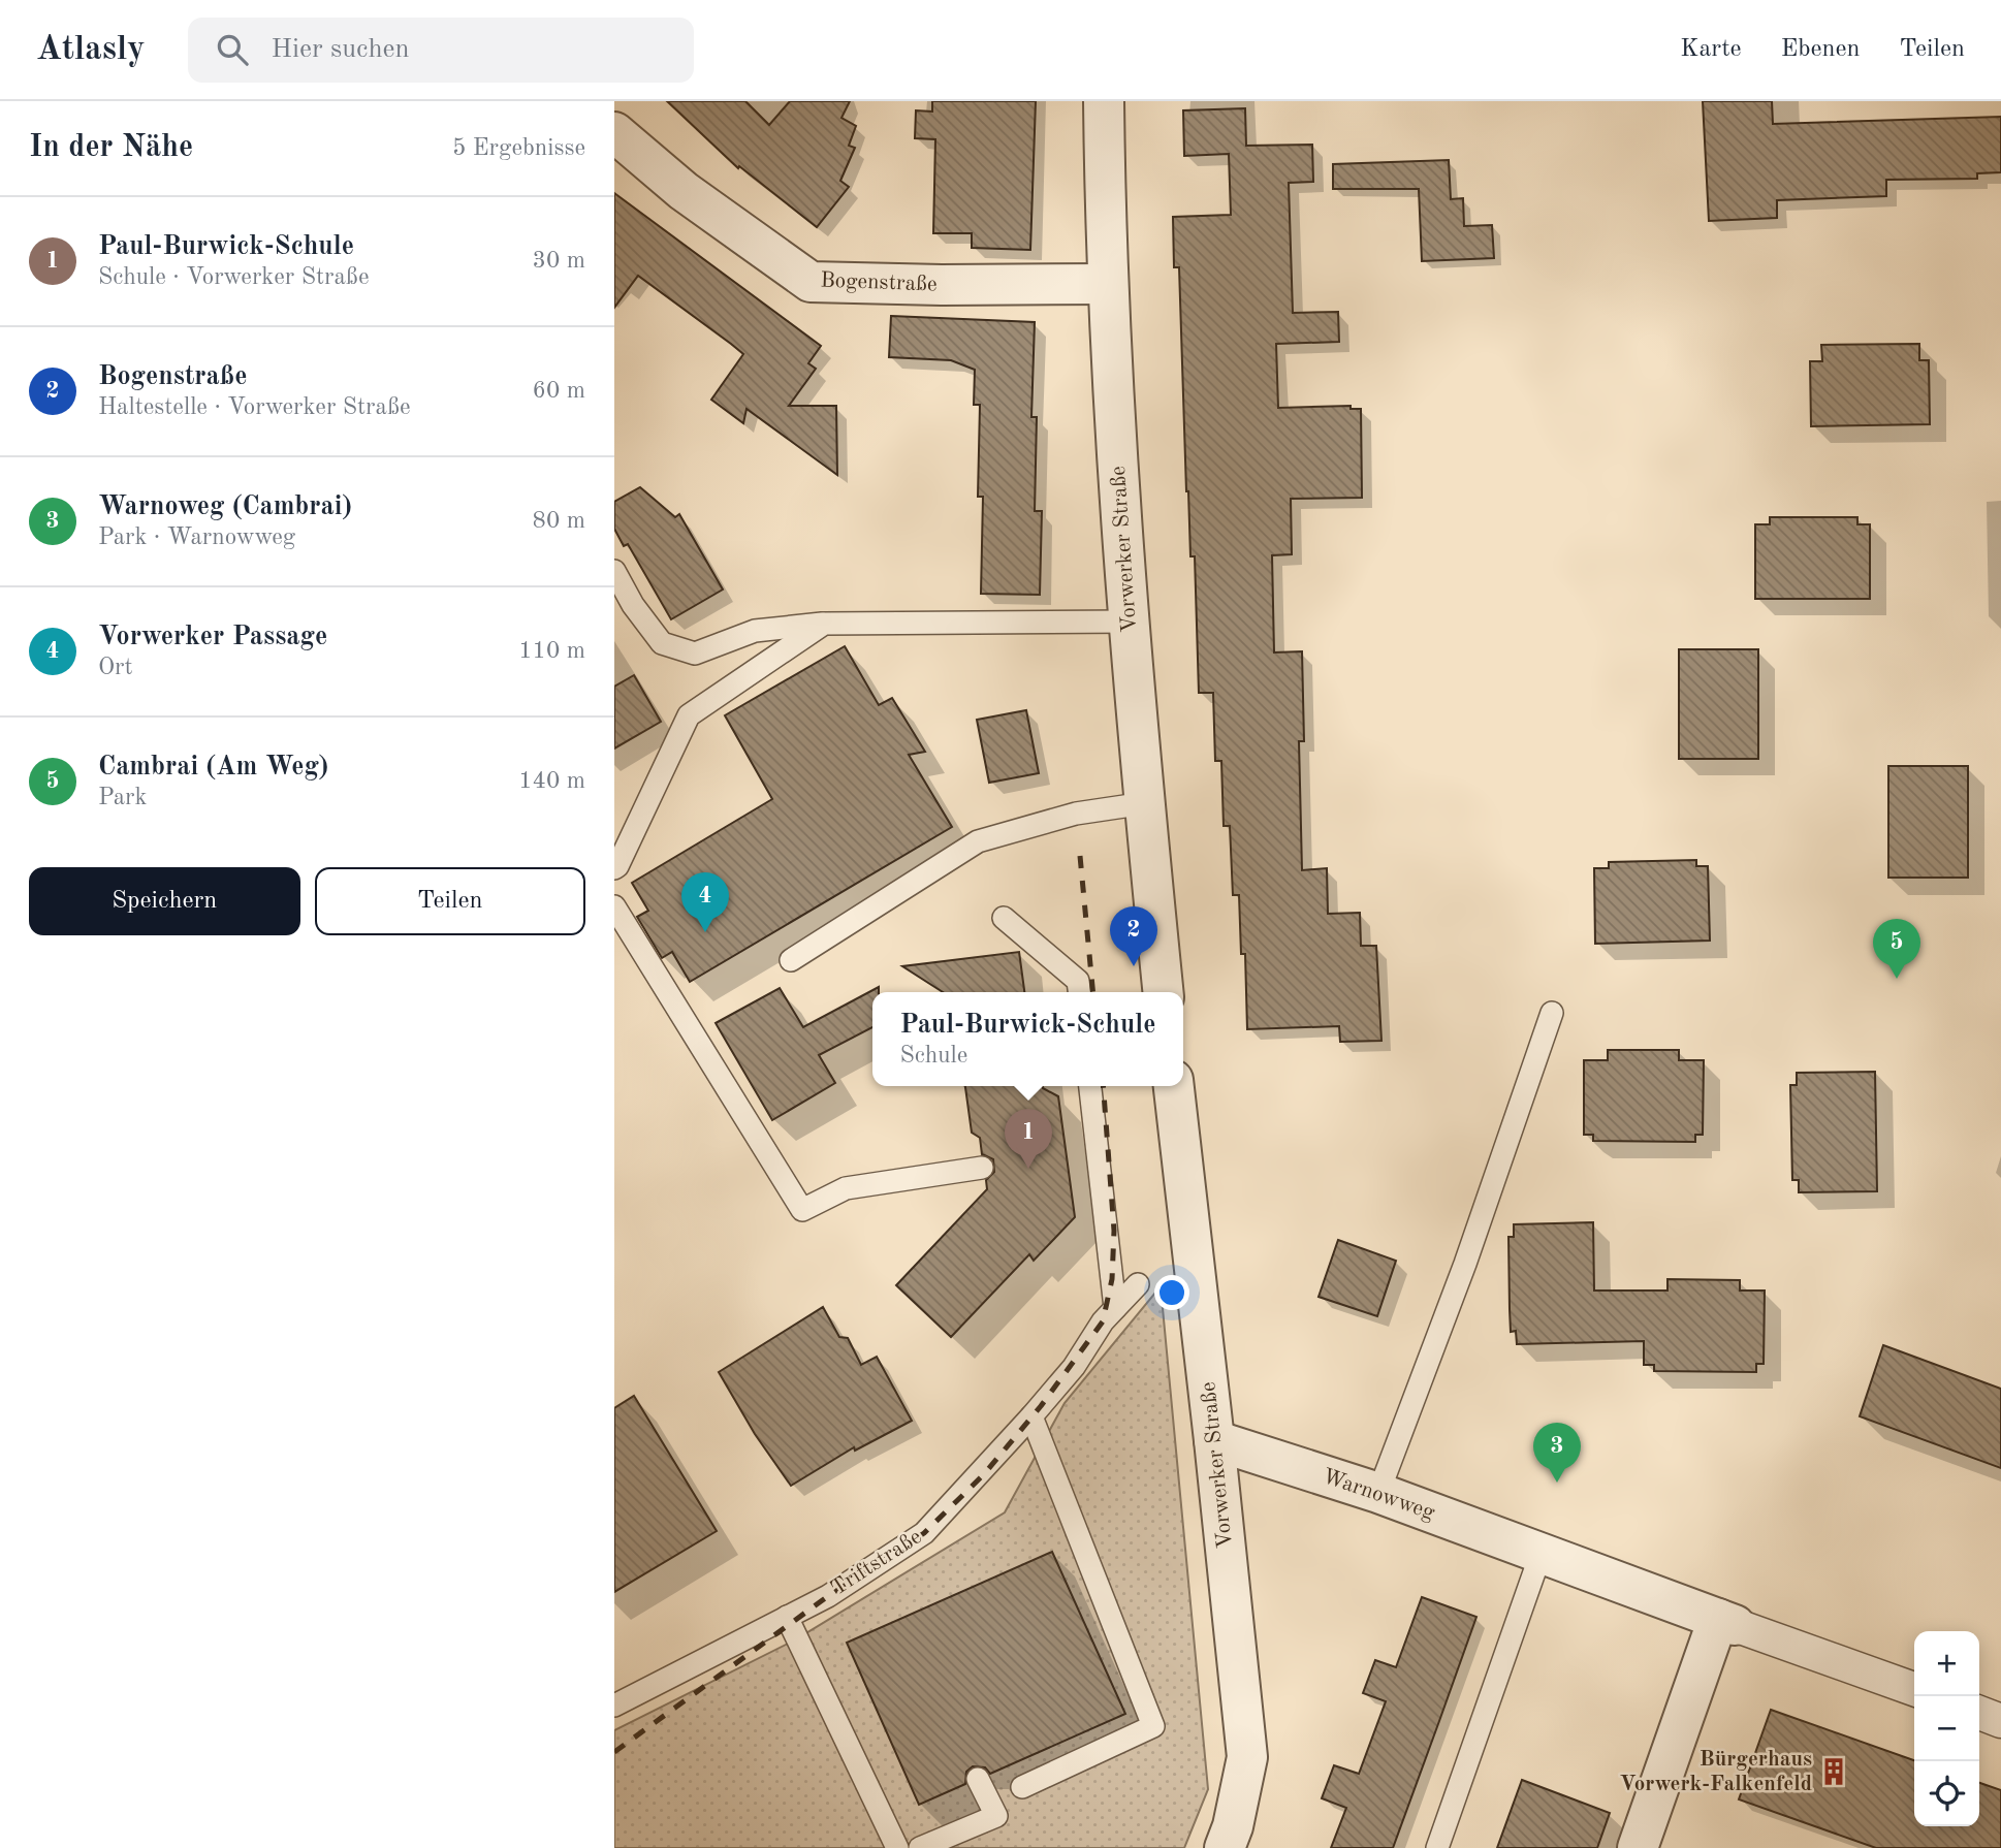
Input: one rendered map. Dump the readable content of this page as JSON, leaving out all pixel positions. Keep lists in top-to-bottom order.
{
  "streets": {
    "street": ["Bogenstraße", "Vorwerker Straße", "Warnowweg"],
    "lane": ["Triftstraße"]
  },
  "crossings": [
    ["Bogenstraße", "Vorwerker Straße"],
    ["Vorwerker Straße", "Warnowweg"]
  ],
  "places": {
    "building": ["Bürgerhaus Vorwerk-Falkenfeld"]
  },
  "page": {
    "header": "Atlasly",
    "search": "Hier suchen",
    "nav": ["Karte", "Ebenen", "Teilen"],
    "heading": ["In der Nähe", "5 Ergebnisse"],
    "list": [
      {
        "mark": "1",
        "name": "Paul-Burwick-Schule",
        "note": "Schule · Vorwerker Straße",
        "value": "30 m"
      },
      {
        "mark": "2",
        "name": "Bogenstraße",
        "note": "Haltestelle · Vorwerker Straße",
        "value": "60 m"
      },
      {
        "mark": "3",
        "name": "Warnoweg (Cambrai)",
        "note": "Park · Warnowweg",
        "value": "80 m"
      },
      {
        "mark": "4",
        "name": "Vorwerker Passage",
        "note": "Ort",
        "value": "110 m"
      },
      {
        "mark": "5",
        "name": "Cambrai (Am Weg)",
        "note": "Park",
        "value": "140 m"
      }
    ],
    "buttons": ["Speichern", "Teilen"],
    "pins": [
      "4",
      "2",
      "5",
      "1",
      "3"
    ],
    "popup": ["Paul-Burwick-Schule", "Schule"],
    "map_buttons": ["+", "−"]
  }
}
